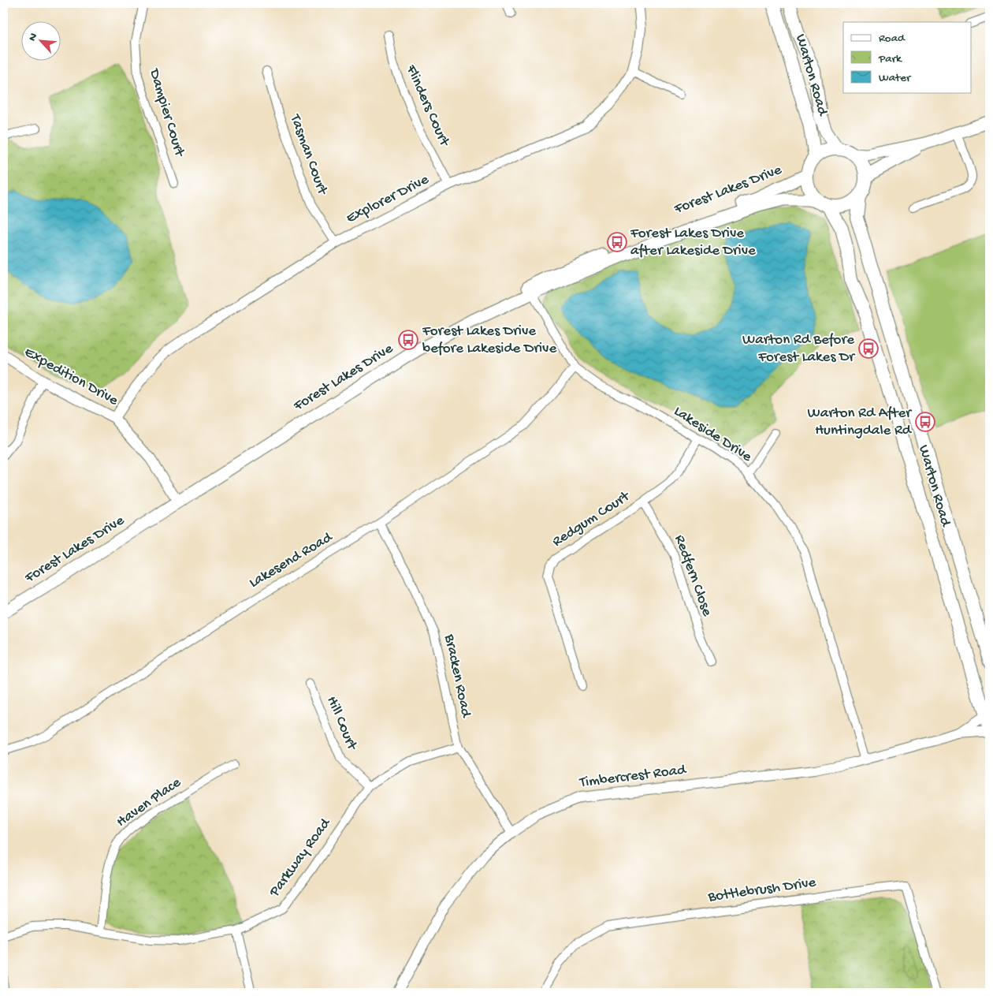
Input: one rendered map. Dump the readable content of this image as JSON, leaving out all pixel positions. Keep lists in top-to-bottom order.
{
  "streets": {
    "main road": ["Warton Road", "Forest Lakes Drive"],
    "street": [
      "Flinders Court",
      "Dampier Court",
      "Tasman Court",
      "Explorer Drive",
      "Expedition Drive",
      "Lakeside Drive",
      "Redgum Court",
      "Lakesend Road",
      "Redfern Close",
      "Bracken Road",
      "Hill Court",
      "Timbercrest Road",
      "Haven Place",
      "Parkway Road",
      "Bottlebrush Drive"
    ]
  },
  "crossings": [
    ["Warton Road", "Forest Lakes Drive"],
    ["Warton Road", "Timbercrest Road"],
    ["Flinders Court", "Explorer Drive"],
    ["Tasman Court", "Explorer Drive"],
    ["Forest Lakes Drive", "Expedition Drive"],
    ["Forest Lakes Drive", "Lakeside Drive"],
    ["Explorer Drive", "Expedition Drive"],
    ["Lakeside Drive", "Redgum Court"],
    ["Lakeside Drive", "Lakesend Road"],
    ["Lakeside Drive", "Timbercrest Road"],
    ["Redgum Court", "Redfern Close"],
    ["Lakesend Road", "Bracken Road"],
    ["Bracken Road", "Timbercrest Road"],
    ["Bracken Road", "Parkway Road"],
    ["Hill Court", "Parkway Road"],
    ["Haven Place", "Parkway Road"]
  ],
  "places": {
    "bus stop": [
      "Forest Lakes Drive after Lakeside Drive",
      "Forest Lakes Drive before Lakeside Drive",
      "Warton Rd Before Forest Lakes Dr",
      "Warton Rd After Huntingdale Rd"
    ]
  },
  "legend": ["Road", "Park", "Water"],
  "north": "top left"
}
